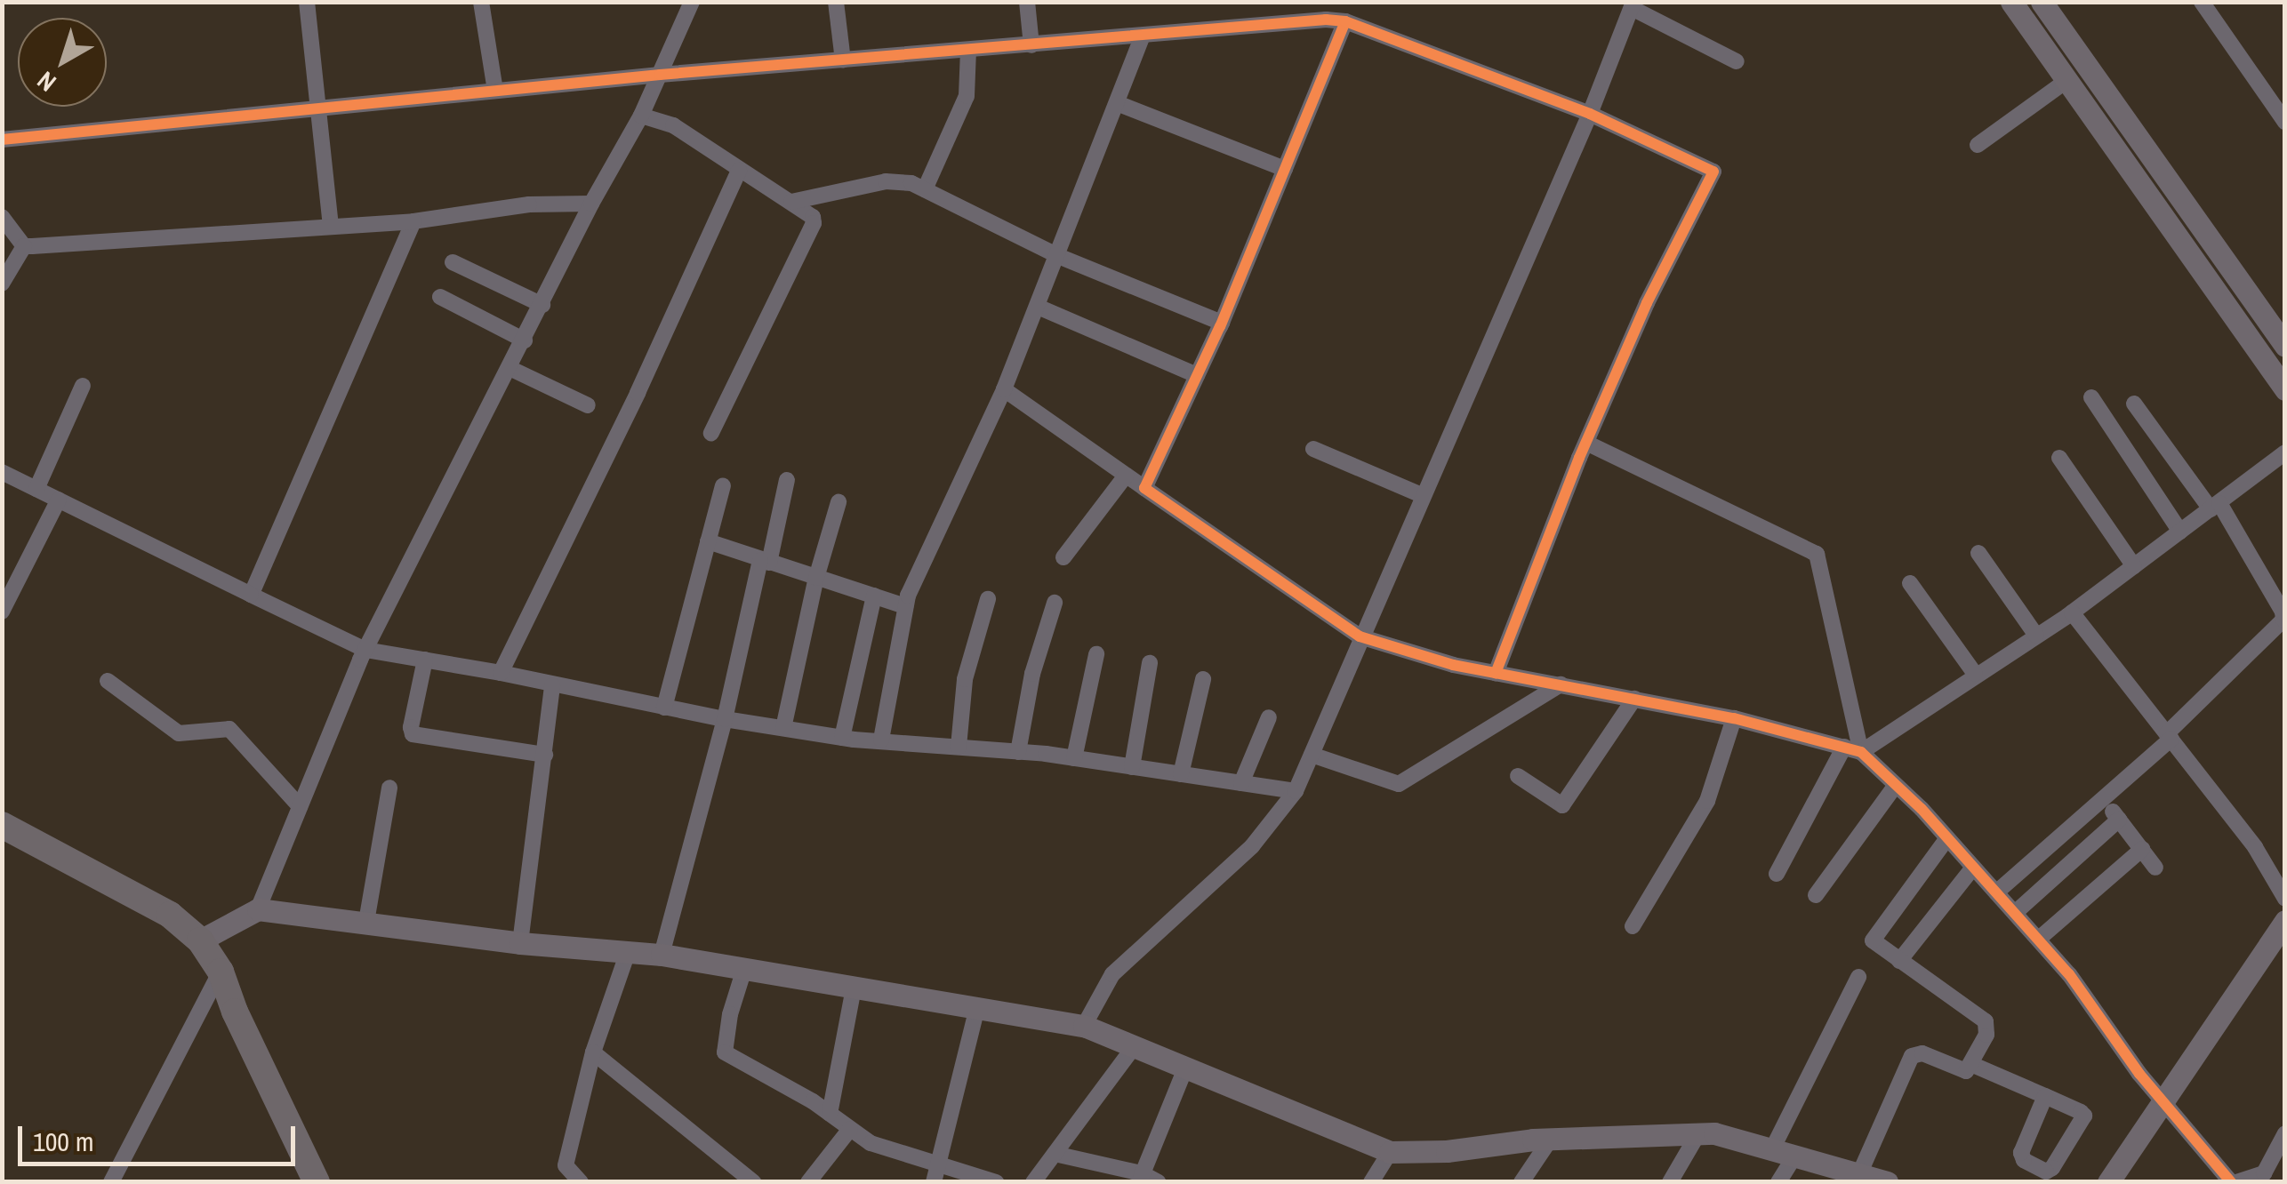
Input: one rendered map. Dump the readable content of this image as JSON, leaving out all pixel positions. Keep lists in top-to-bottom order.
{
  "scale_bar": "100 m",
  "north": "bottom left"
}
